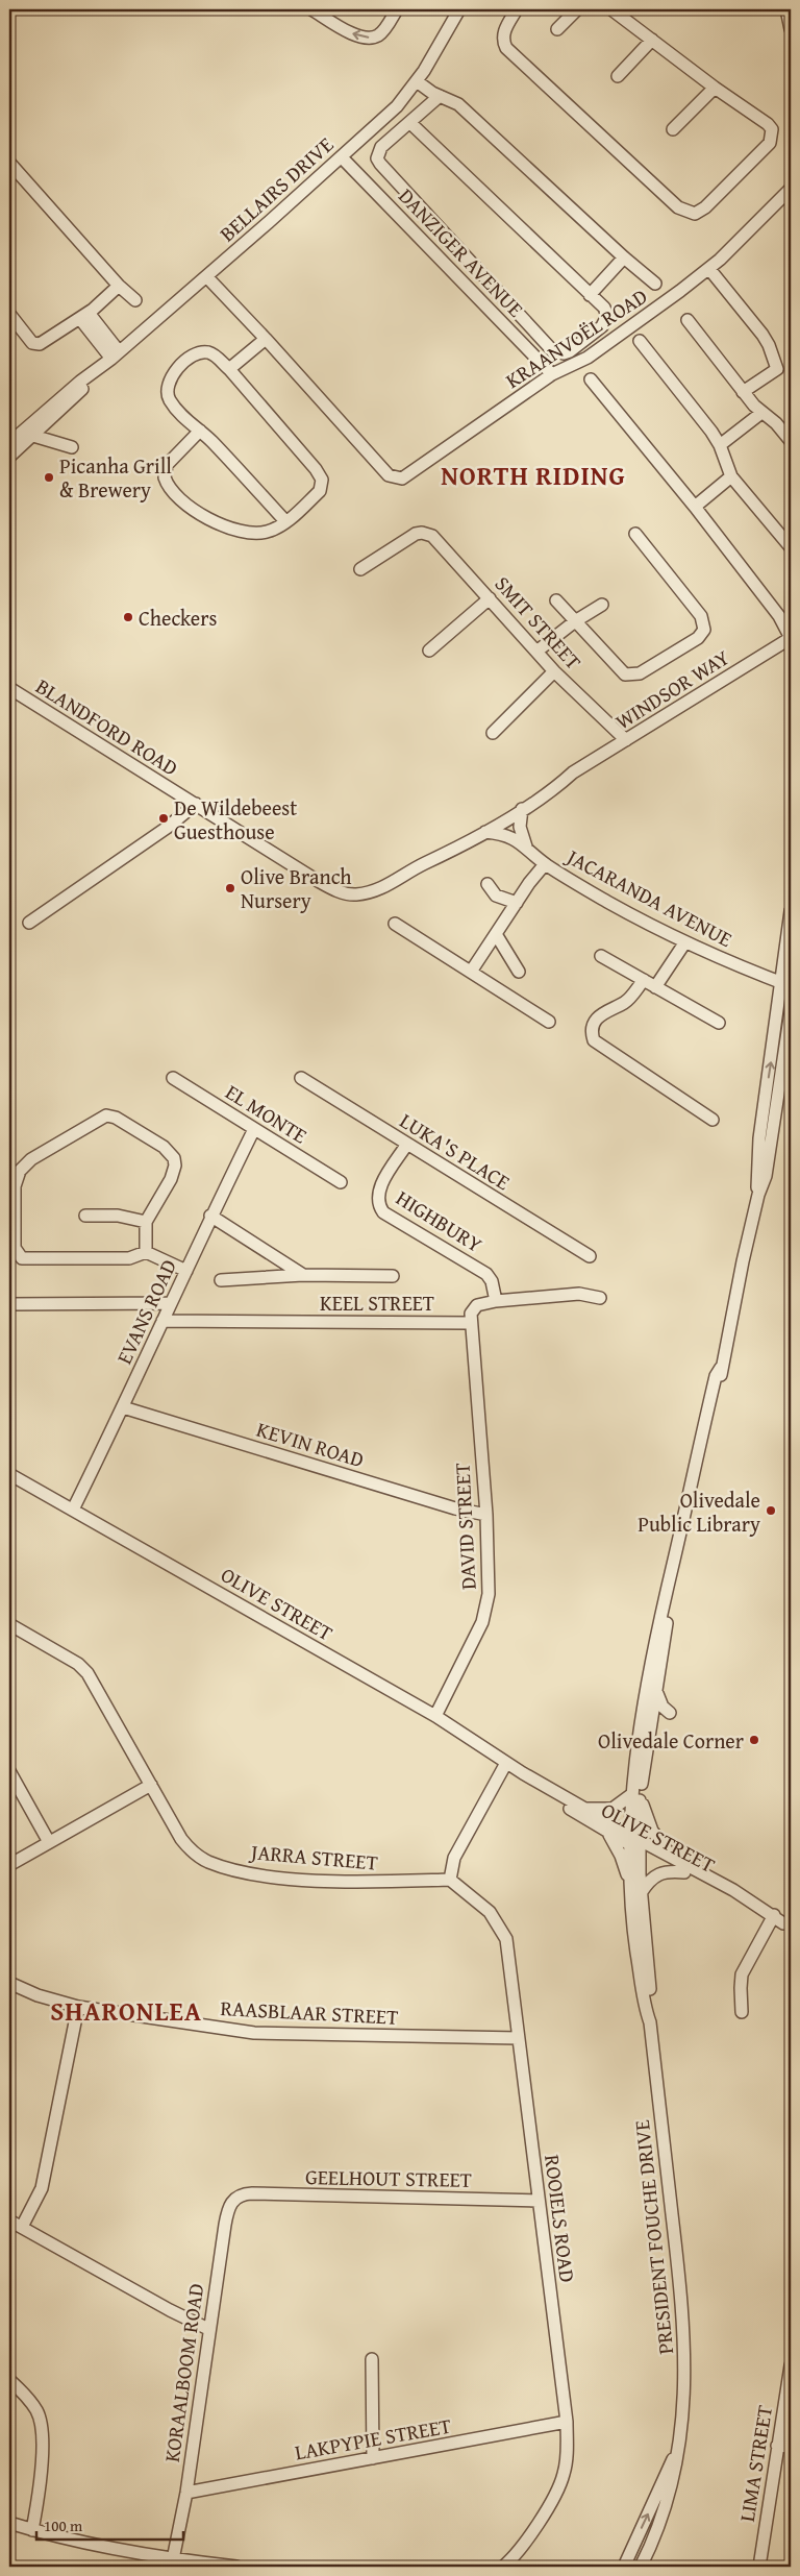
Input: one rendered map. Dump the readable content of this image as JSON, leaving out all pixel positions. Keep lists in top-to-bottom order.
{
  "streets": {
    "street": [
      "BELLAIRS DRIVE",
      "DANZIGER AVENUE",
      "KRAANVOËL ROAD",
      "SMIT STREET",
      "WINDSOR WAY",
      "BLANDFORD ROAD",
      "JACARANDA AVENUE",
      "EL MONTE",
      "LUKA'S PLACE",
      "HIGHBURY",
      "KEEL STREET",
      "EVANS ROAD",
      "KEVIN ROAD",
      "DAVID STREET",
      "OLIVE STREET",
      "JARRA STREET",
      "RAASBLAAR STREET",
      "GEELHOUT STREET",
      "ROOIELS ROAD",
      "PRESIDENT FOUCHE DRIVE",
      "KORAALBOOM ROAD",
      "LAKPYPIE STREET",
      "LIMA STREET"
    ]
  },
  "crossings": [
    ["BELLAIRS DRIVE", "DANZIGER AVENUE"],
    ["DANZIGER AVENUE", "KRAANVOËL ROAD"],
    ["SMIT STREET", "WINDSOR WAY"],
    ["WINDSOR WAY", "BLANDFORD ROAD"],
    ["WINDSOR WAY", "JACARANDA AVENUE"],
    ["JACARANDA AVENUE", "PRESIDENT FOUCHE DRIVE"],
    ["EL MONTE", "EVANS ROAD"],
    ["LUKA'S PLACE", "HIGHBURY"],
    ["KEEL STREET", "EVANS ROAD"],
    ["KEEL STREET", "DAVID STREET"],
    ["EVANS ROAD", "KEVIN ROAD"],
    ["EVANS ROAD", "OLIVE STREET"],
    ["KEVIN ROAD", "DAVID STREET"],
    ["DAVID STREET", "OLIVE STREET"],
    ["OLIVE STREET", "PRESIDENT FOUCHE DRIVE"],
    ["JARRA STREET", "ROOIELS ROAD"],
    ["RAASBLAAR STREET", "ROOIELS ROAD"],
    ["GEELHOUT STREET", "ROOIELS ROAD"],
    ["GEELHOUT STREET", "KORAALBOOM ROAD"],
    ["ROOIELS ROAD", "LAKPYPIE STREET"],
    ["KORAALBOOM ROAD", "LAKPYPIE STREET"]
  ],
  "districts": ["NORTH RIDING", "SHARONLEA"],
  "places": [
    "Picanha Grill & Brewery",
    "Checkers",
    "De Wildebeest Guesthouse",
    "Olive Branch Nursery",
    "Olivedale Public Library",
    "Olivedale Corner"
  ],
  "scale_bar": "100 m"
}
